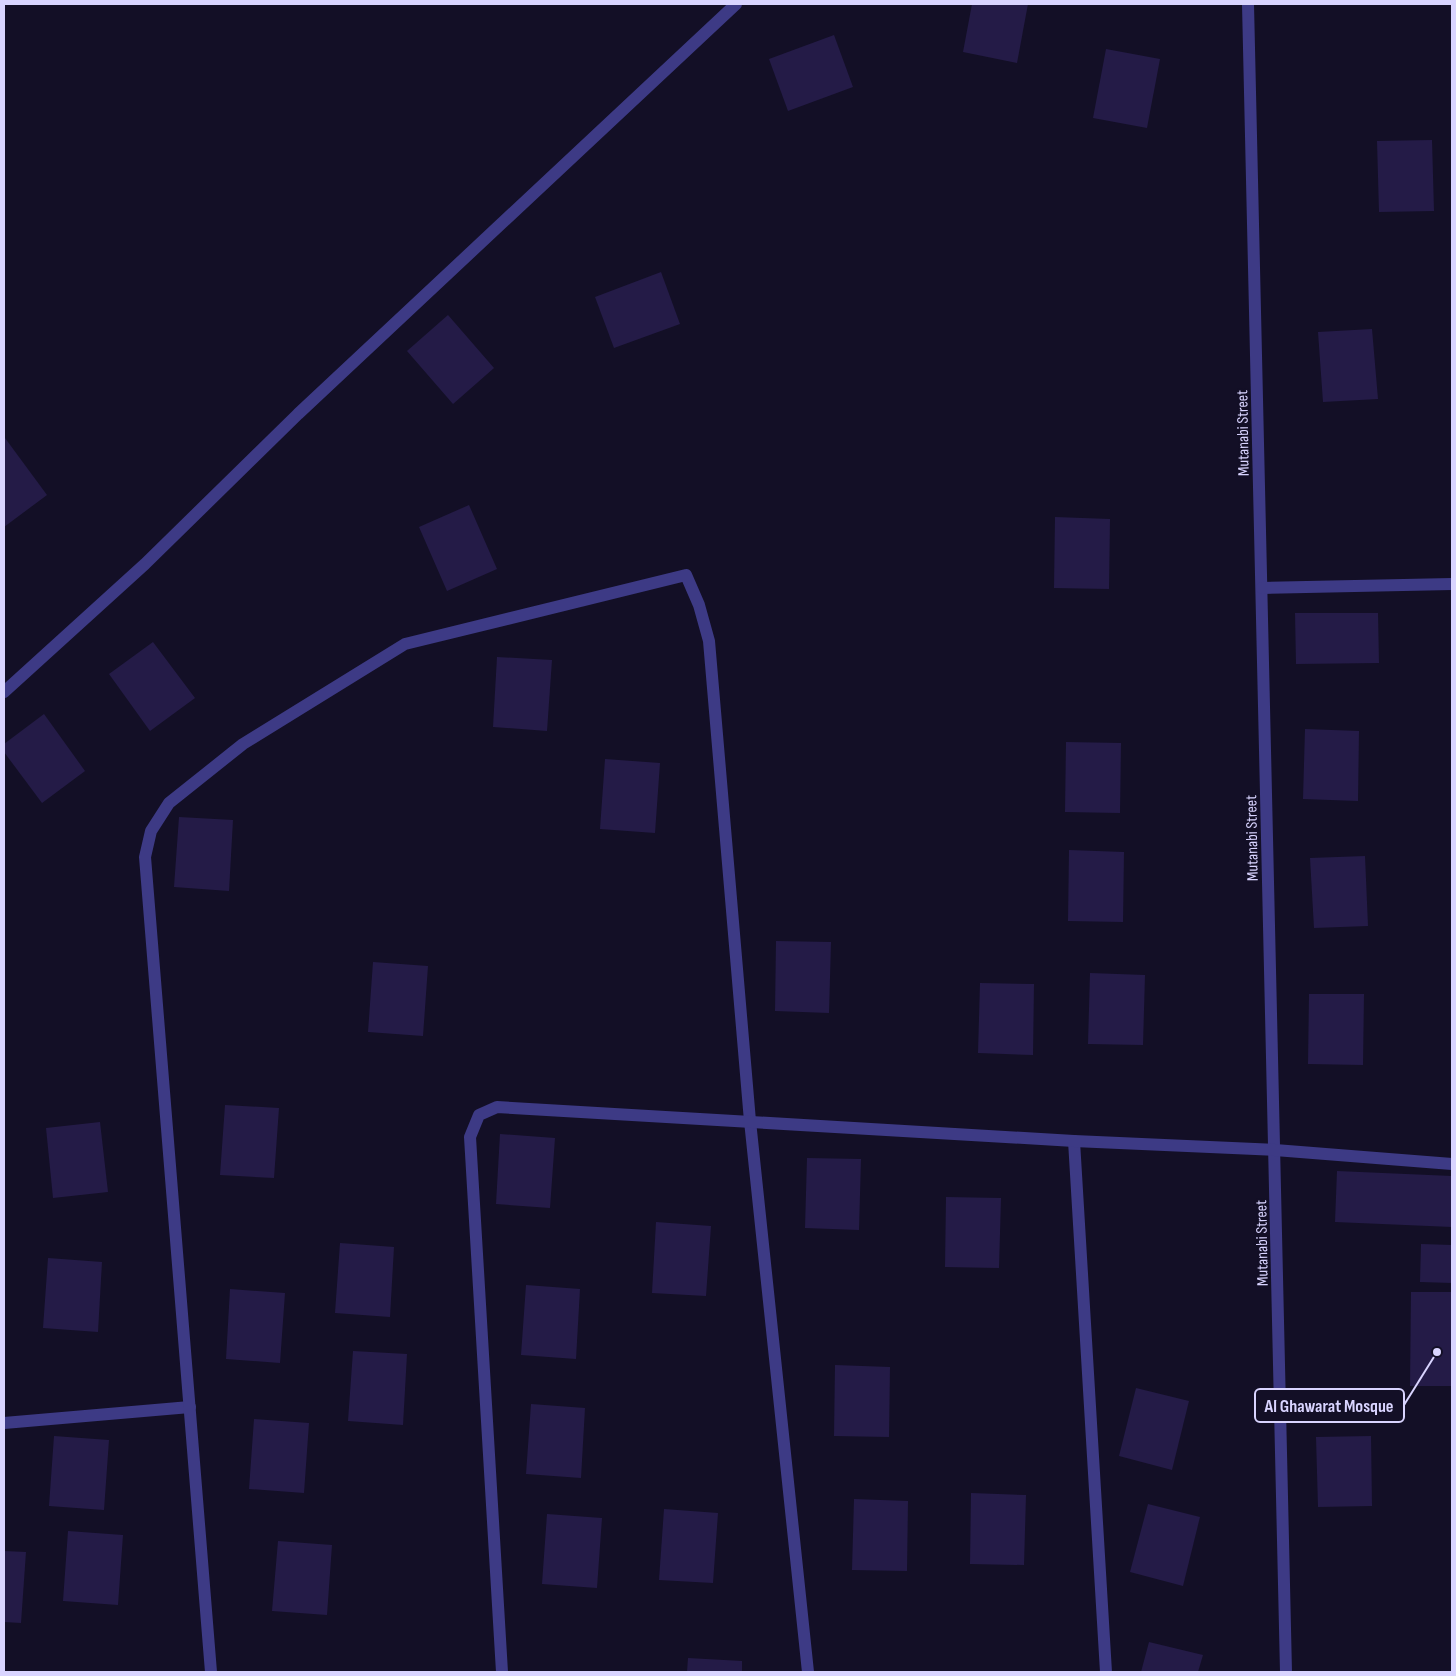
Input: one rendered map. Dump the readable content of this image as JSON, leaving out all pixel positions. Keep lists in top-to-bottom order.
{
  "streets": {
    "street": ["Mutanabi Street"]
  },
  "places": ["Al Ghawarat Mosque"]
}
